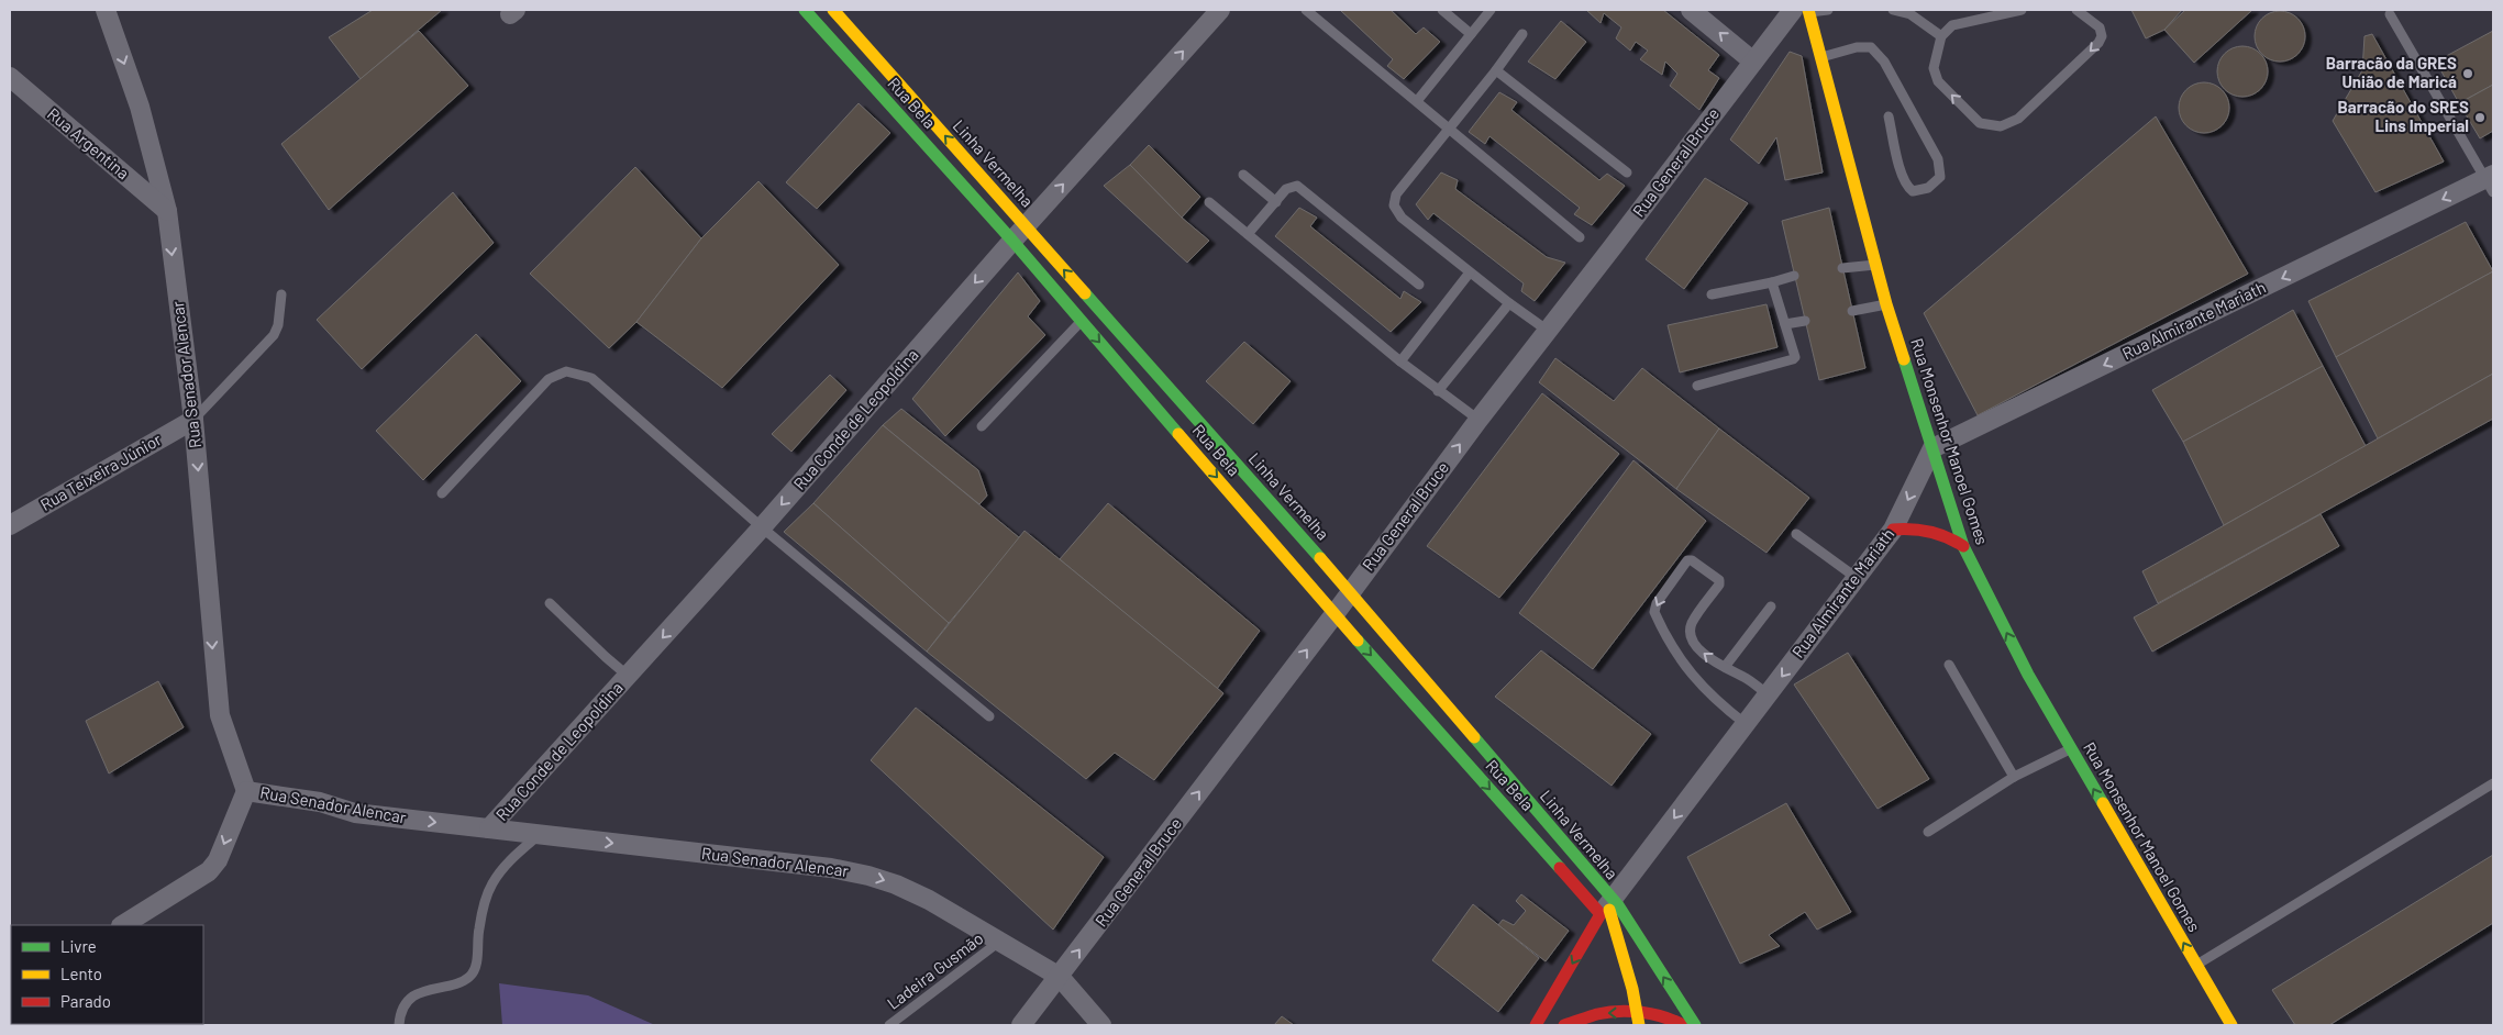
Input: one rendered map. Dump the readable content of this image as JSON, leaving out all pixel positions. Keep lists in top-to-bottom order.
{
  "streets": {
    "main road": [
      "Rua Bela",
      "Linha Vermelha",
      "Rua Almirante Mariath",
      "Rua Monsenhor Manoel Gomes"
    ],
    "street": [
      "Rua Argentina",
      "Rua General Bruce",
      "Rua Senador Alencar",
      "Rua Conde de Leopoldina",
      "Rua Teixeira Júnior"
    ],
    "lane": ["Ladeira Gusmão"]
  },
  "crossings": [
    ["Rua Bela", "Rua General Bruce"],
    ["Rua Bela", "Linha Vermelha"],
    ["Rua Bela", "Rua Almirante Mariath"],
    ["Rua Bela", "Rua Conde de Leopoldina"],
    ["Rua Argentina", "Rua Senador Alencar"],
    ["Rua General Bruce", "Rua Senador Alencar"],
    ["Rua General Bruce", "Rua Monsenhor Manoel Gomes"],
    ["Linha Vermelha", "Rua Almirante Mariath"],
    ["Rua Almirante Mariath", "Rua Monsenhor Manoel Gomes"],
    ["Rua Senador Alencar", "Rua Conde de Leopoldina"],
    ["Rua Senador Alencar", "Rua Teixeira Júnior"],
    ["Rua Senador Alencar", "Ladeira Gusmão"]
  ],
  "one_way": [
    "Rua Bela",
    "Rua General Bruce",
    "Rua Almirante Mariath",
    "Rua Senador Alencar",
    "Rua Monsenhor Manoel Gomes"
  ],
  "places": ["Barracão da GRES União de Maricá", "Barracão do SRES Lins Imperial"],
  "legend": ["Livre", "Lento", "Parado"]
}
